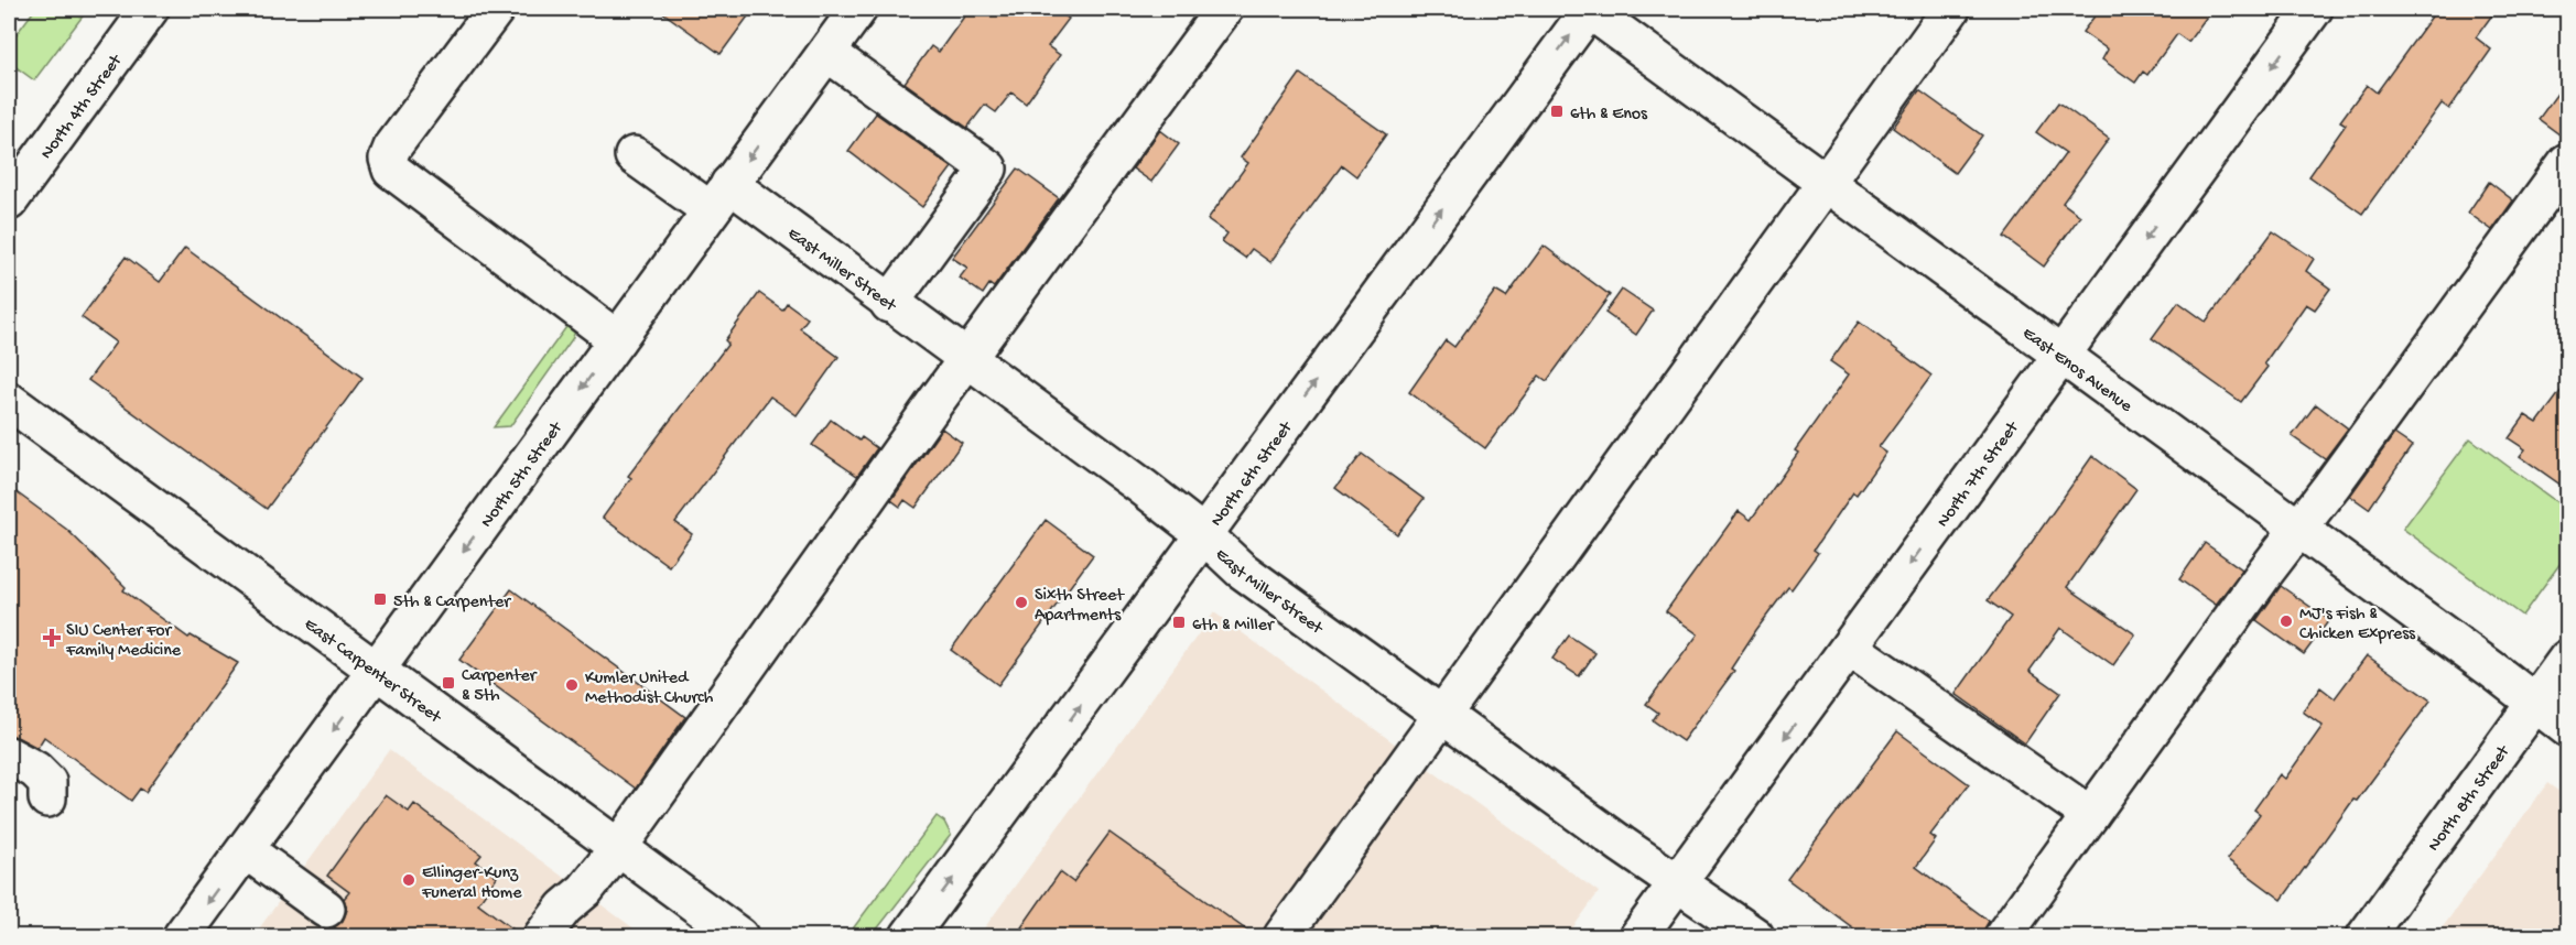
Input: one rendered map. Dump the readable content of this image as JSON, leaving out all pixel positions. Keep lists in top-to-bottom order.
{
  "streets": {
    "street": [
      "North 4th Street",
      "East Miller Street",
      "East Enos Avenue",
      "North 5th Street",
      "North 6th Street",
      "North 7th Street",
      "East Carpenter Street",
      "North 8th Street"
    ]
  },
  "crossings": [
    ["East Miller Street", "North 5th Street"],
    ["East Miller Street", "North 6th Street"],
    ["East Miller Street", "North 7th Street"],
    ["East Enos Avenue", "North 6th Street"],
    ["East Enos Avenue", "North 7th Street"],
    ["East Enos Avenue", "North 8th Street"],
    ["North 5th Street", "East Carpenter Street"]
  ],
  "places": {
    "transit": [
      "6th & Enos",
      "5th & Carpenter",
      "6th & Miller",
      "Carpenter & 5th"
    ],
    "other": [
      "Sixth Street Apartments",
      "MJ's Fish & Chicken Express",
      "Kumler United Methodist Church",
      "Ellinger-Kunz Funeral Home"
    ],
    "health": ["SIU Center For Family Medicine"]
  }
}
